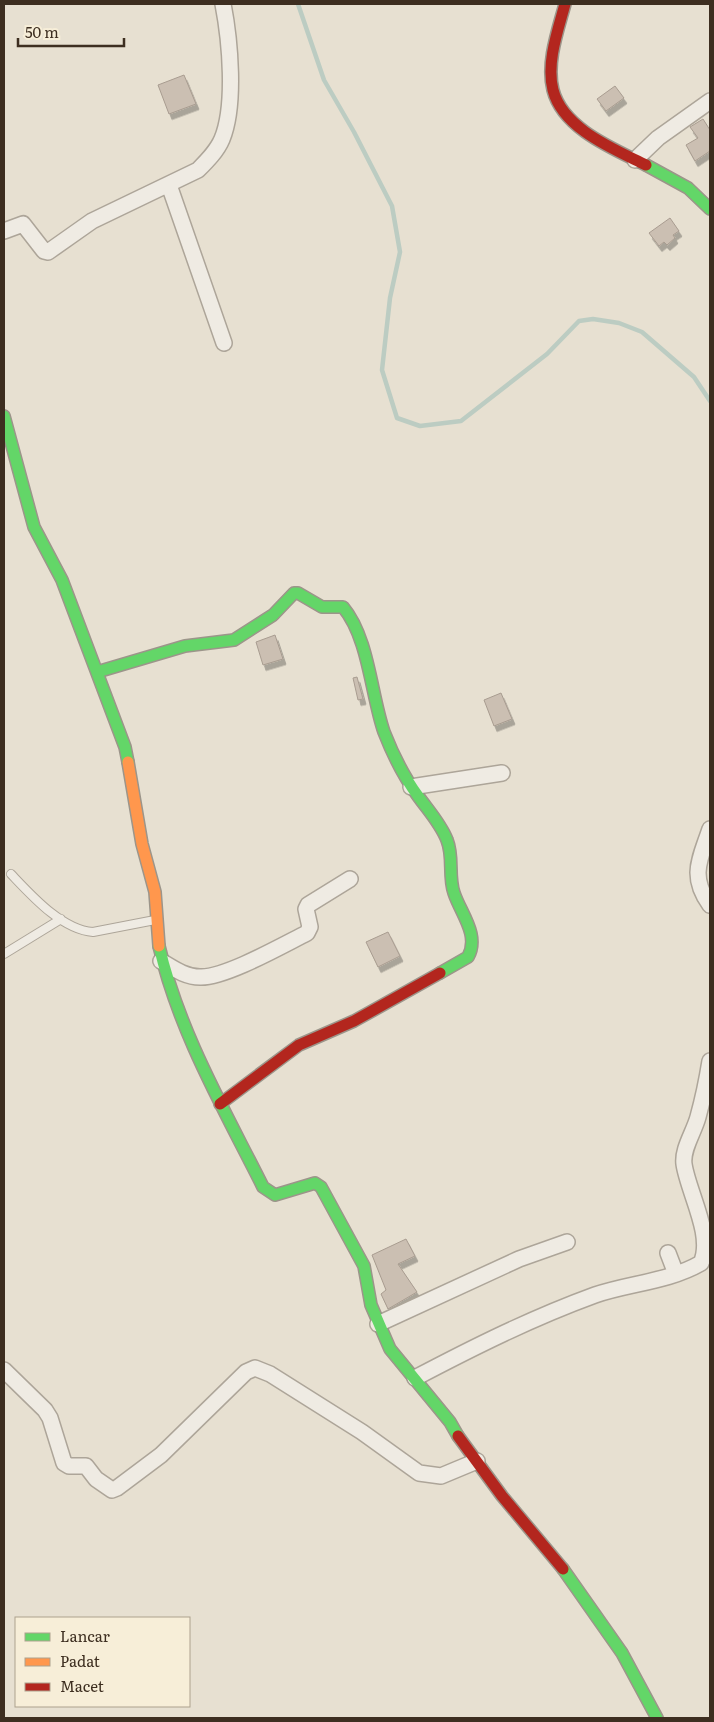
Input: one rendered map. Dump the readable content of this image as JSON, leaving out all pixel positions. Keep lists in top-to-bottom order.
{
  "legend": ["Lancar", "Padat", "Macet"],
  "scale_bar": "50 m"
}
